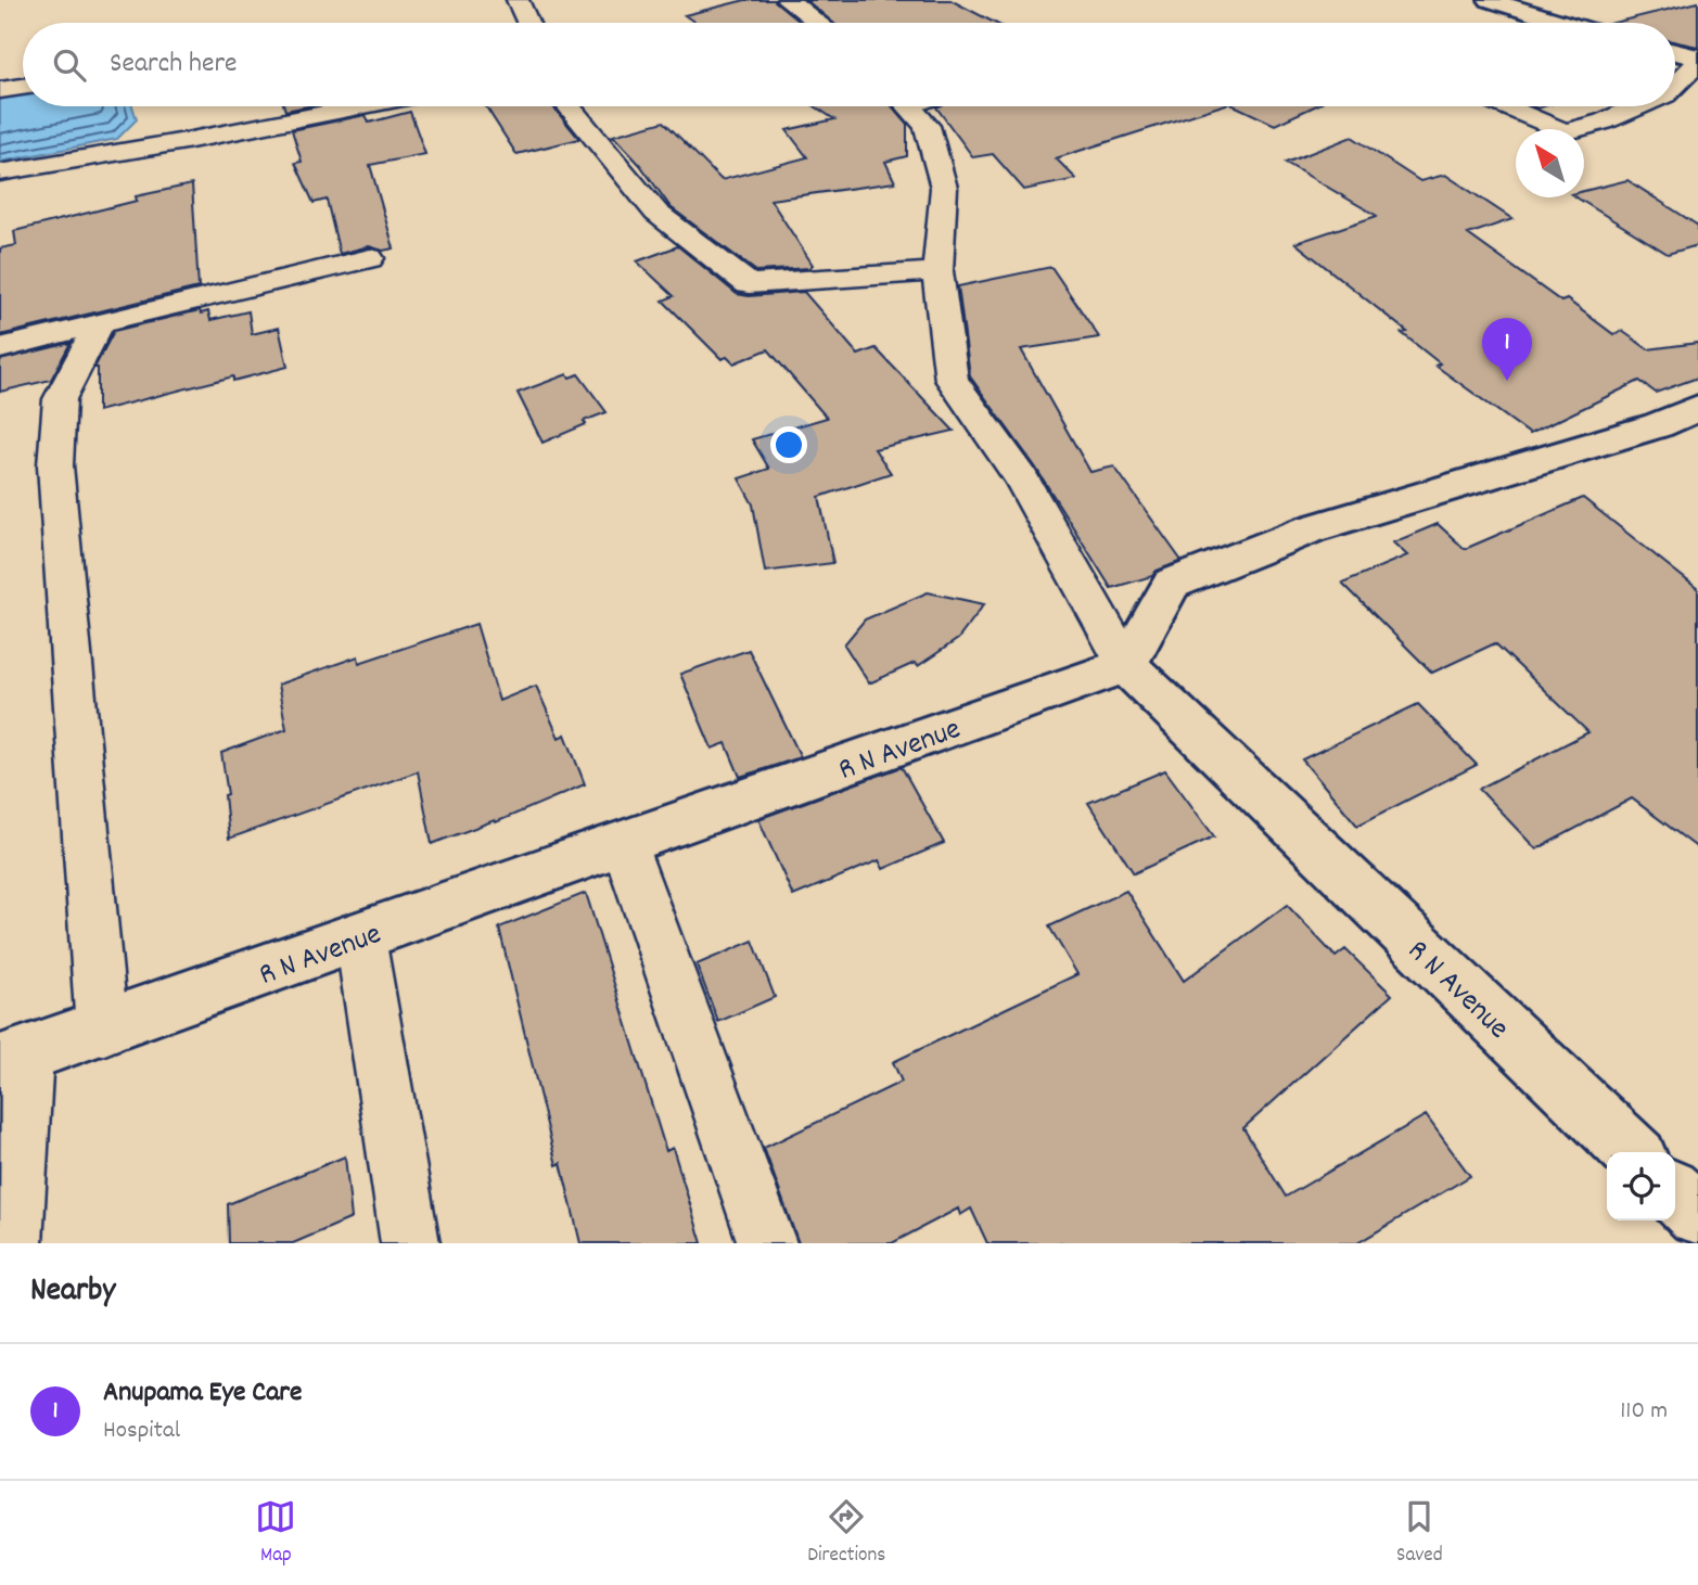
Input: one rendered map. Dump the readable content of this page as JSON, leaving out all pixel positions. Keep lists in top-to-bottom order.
{
  "streets": {
    "main road": ["R N Avenue"]
  },
  "north": "top left",
  "page": {
    "search": "Search here",
    "pins": "1",
    "heading": "Nearby",
    "list": [
      {
        "mark": "1",
        "name": "Anupama Eye Care",
        "note": "Hospital",
        "value": "110 m"
      }
    ],
    "nav": ["Map", "Directions", "Saved"]
  }
}
